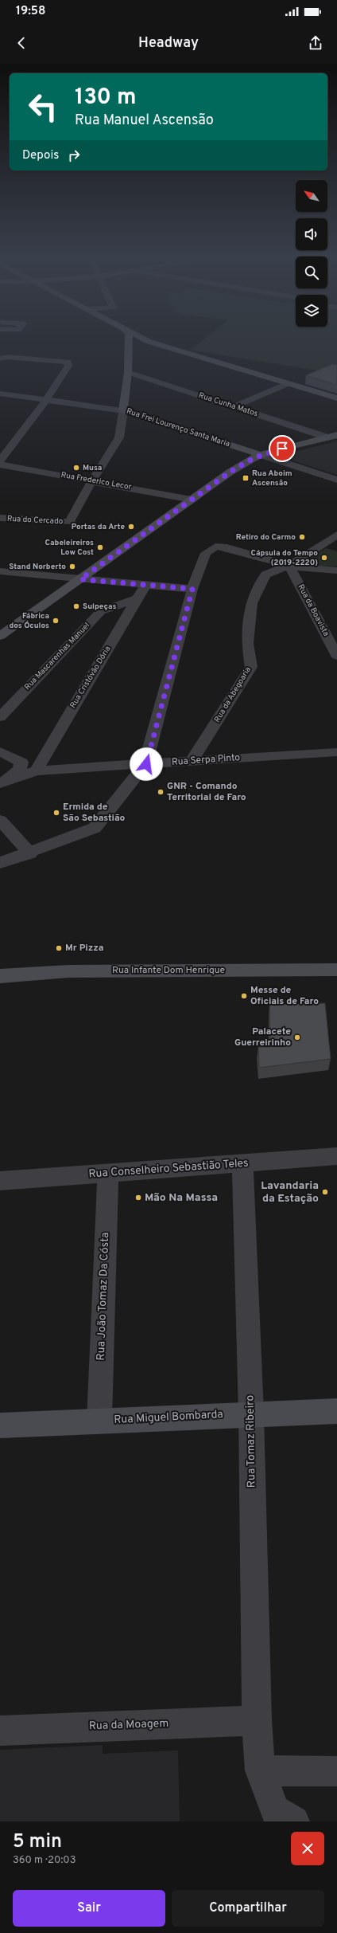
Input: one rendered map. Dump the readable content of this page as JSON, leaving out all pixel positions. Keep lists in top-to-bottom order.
{
  "streets": {
    "street": [
      "Rua Cunha Matos",
      "Rua Frei Lourenço Santa Maria",
      "Rua Frederico Lecor",
      "Rua do Cercado",
      "Rua da Boavista",
      "Rua Mascarenhas Manuel",
      "Rua Cristóvão Dória",
      "Rua da Abegoaria",
      "Rua Serpa Pinto",
      "Rua Infante Dom Henrique",
      "Rua Conselheiro Sebastião Teles",
      "Rua João Tomaz Da Cósta",
      "Rua Miguel Bombarda",
      "Rua Tomaz Ribeiro",
      "Rua da Moagem"
    ]
  },
  "crossings": [
    ["Rua Frederico Lecor", "Rua do Cercado"],
    ["Rua da Boavista", "Rua da Abegoaria"],
    ["Rua Mascarenhas Manuel", "Rua Cristóvão Dória"],
    ["Rua Cristóvão Dória", "Rua Serpa Pinto"],
    ["Rua da Abegoaria", "Rua Serpa Pinto"],
    ["Rua Conselheiro Sebastião Teles", "Rua João Tomaz Da Cósta"],
    ["Rua Conselheiro Sebastião Teles", "Rua Tomaz Ribeiro"],
    ["Rua João Tomaz Da Cósta", "Rua Miguel Bombarda"],
    ["Rua Miguel Bombarda", "Rua Tomaz Ribeiro"],
    ["Rua Tomaz Ribeiro", "Rua da Moagem"]
  ],
  "places": {
    "other": [
      "Musa",
      "Portas da Arte",
      "Retiro do Carmo",
      "Cabeleireiros Low Cost",
      "Cápsula do Tempo (2019-2220)",
      "Stand Norberto",
      "Sulpeças",
      "Fábrica dos Óculos",
      "GNR - Comando Territorial de Faro",
      "Ermida de São Sebastião",
      "Mr Pizza",
      "Messe de Oficiais de Faro",
      "Palacete Guerreirinho",
      "Lavandaria da Estação",
      "Mão Na Massa"
    ],
    "transit": ["Rua Aboim Ascensão"]
  },
  "north": "top left",
  "page": {
    "status": "19:58",
    "header": "Headway",
    "turn": ["130 m", "Rua Manuel Ascensão"],
    "then": "Depois",
    "heading": ["5 min", "360 m · 20:03"],
    "buttons": ["Sair", "Compartilhar"]
  }
}
